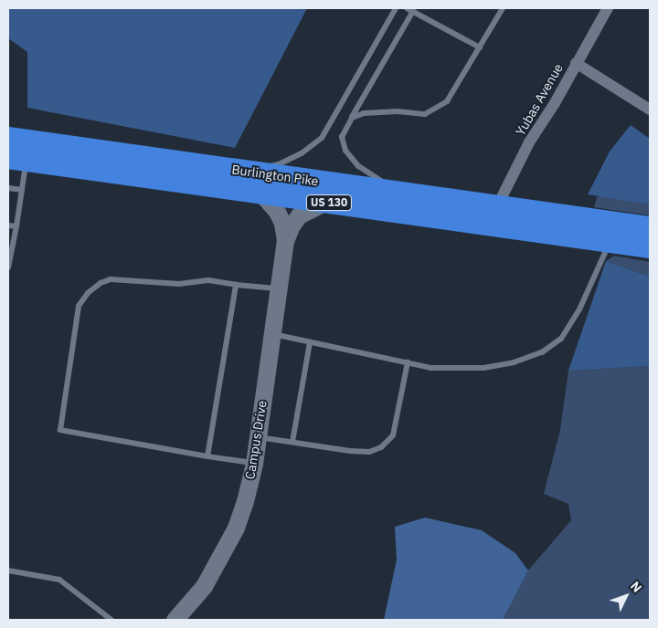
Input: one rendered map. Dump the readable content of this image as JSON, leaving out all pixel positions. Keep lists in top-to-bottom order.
{
  "streets": {
    "highway": ["Burlington Pike", "US 130"],
    "street": ["Yubas Avenue", "Campus Drive"]
  },
  "crossings": [
    ["Yubas Avenue", "Burlington Pike"],
    ["Burlington Pike", "Campus Drive"]
  ],
  "north": "top right"
}
